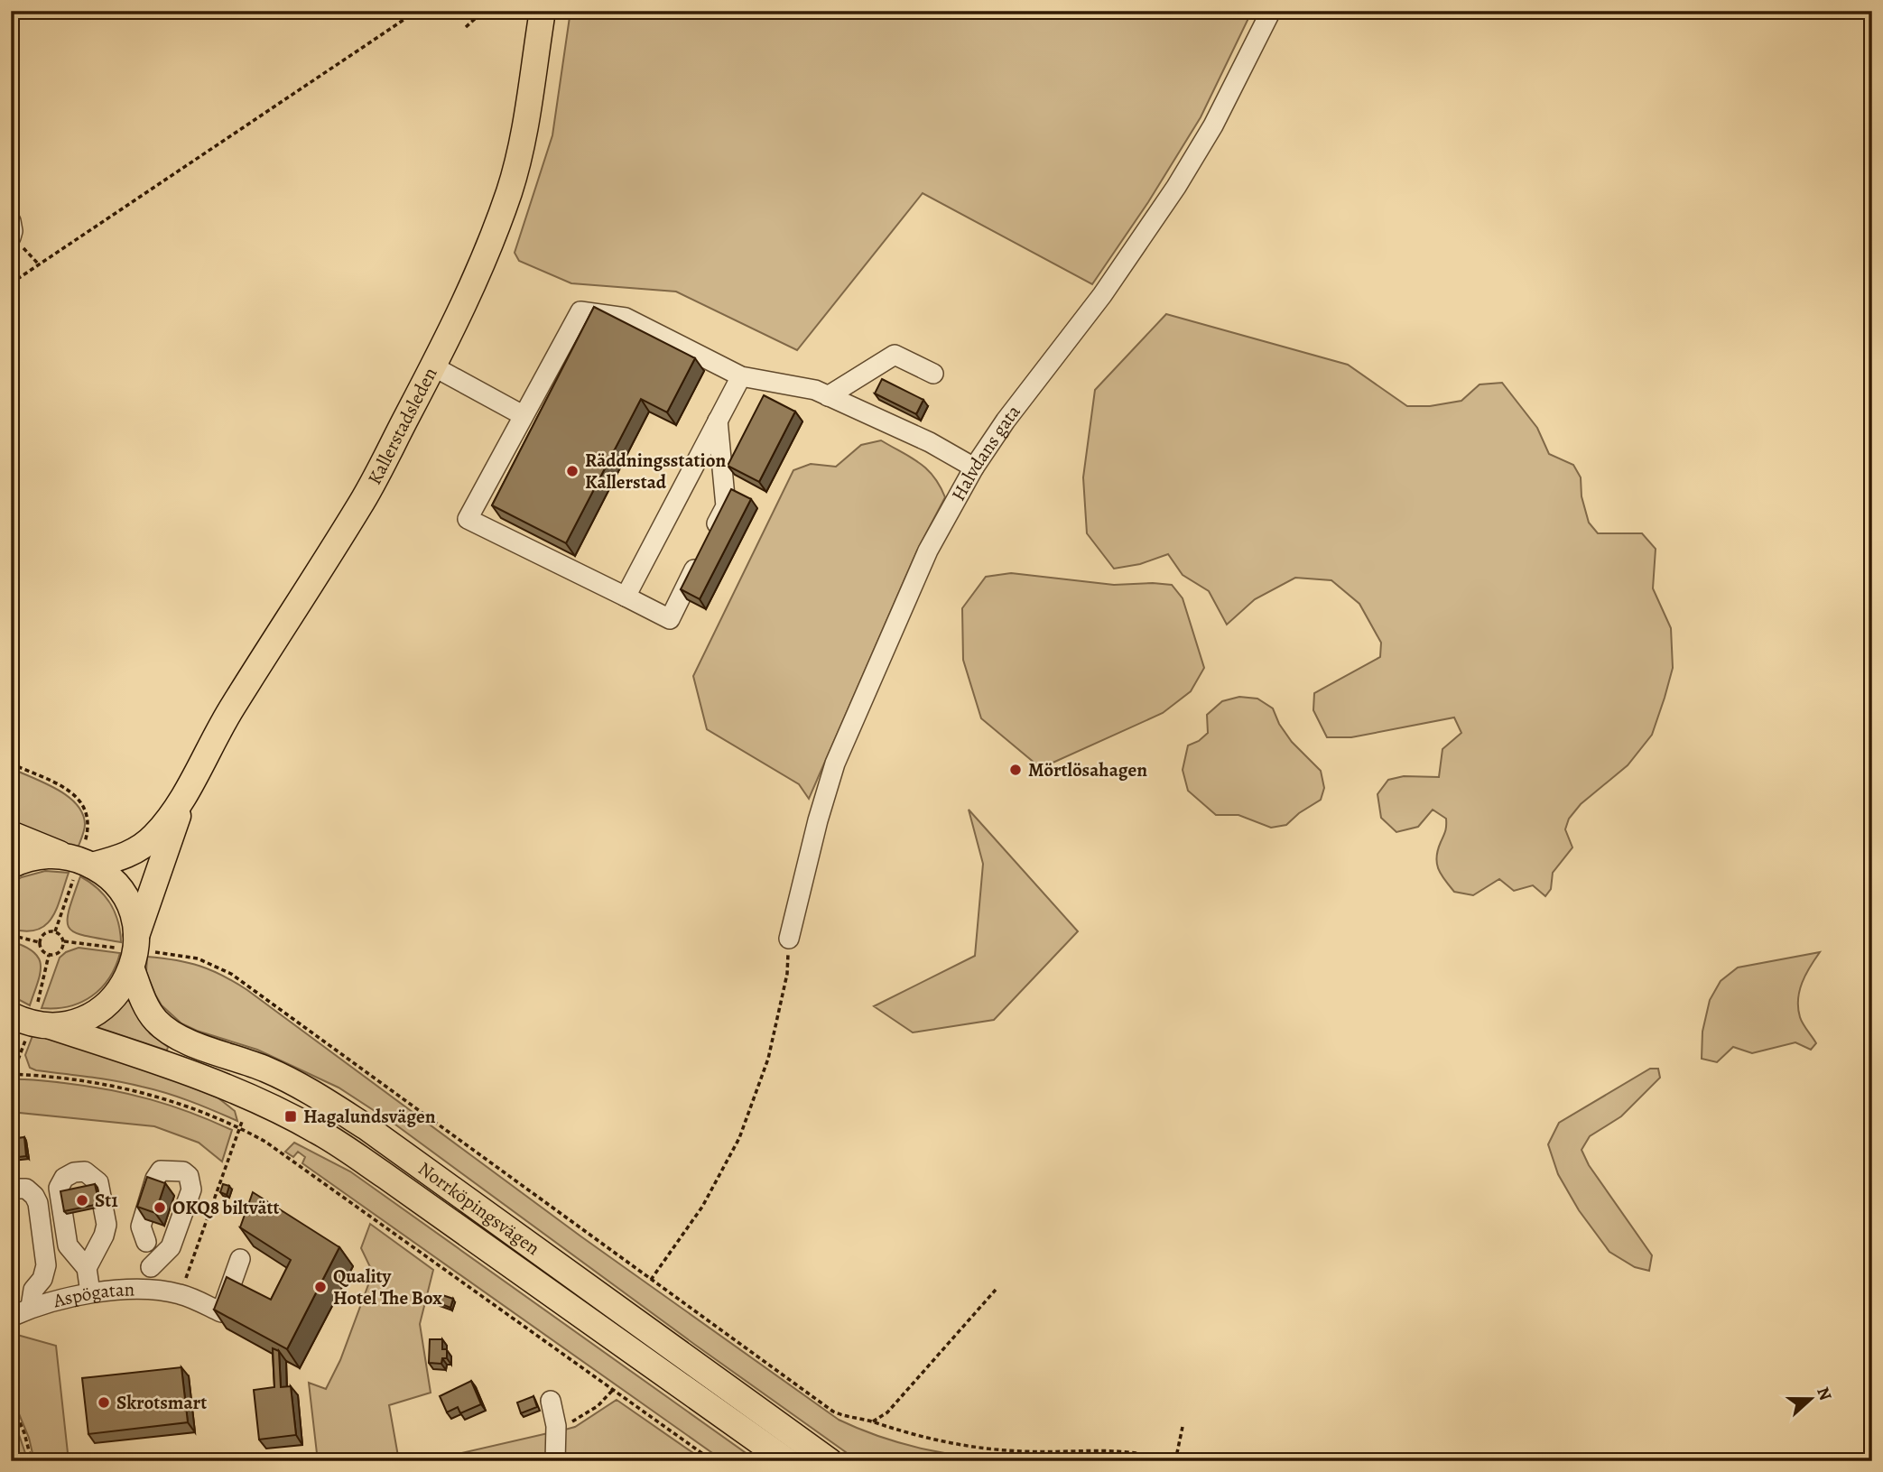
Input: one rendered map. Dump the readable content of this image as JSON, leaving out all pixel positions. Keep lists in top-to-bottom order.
{
  "streets": {
    "main road": ["Kallerstadsleden", "Norrköpingsvägen"],
    "street": ["Halvdans gata", "Aspögatan"]
  },
  "crossings": [
    ["Kallerstadsleden", "Norrköpingsvägen"]
  ],
  "places": {
    "other": [
      "Räddningsstation Kallerstad",
      "Mörtlösahagen",
      "St1",
      "OKQ8 biltvätt",
      "Quality Hotel The Box",
      "Skrotsmart"
    ],
    "transit": ["Hagalundsvägen"]
  },
  "north": "right"
}
